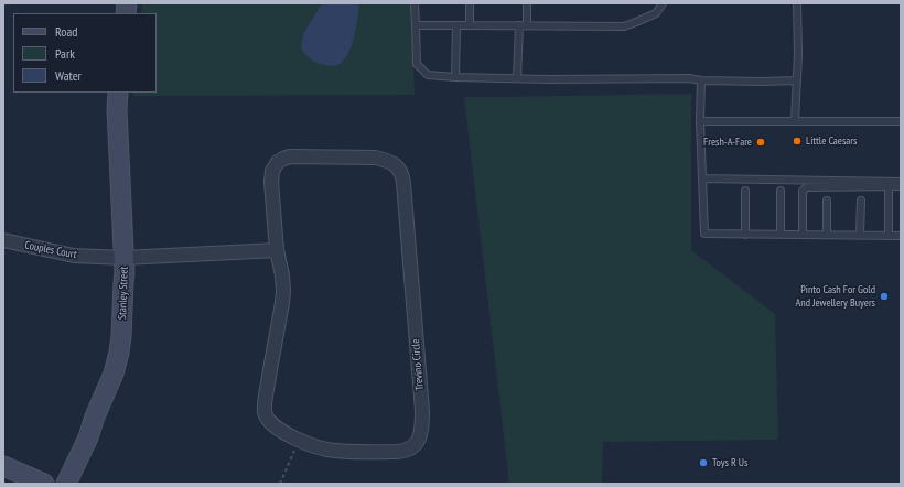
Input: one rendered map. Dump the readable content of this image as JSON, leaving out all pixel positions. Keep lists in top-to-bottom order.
{
  "streets": {
    "street": ["Couples Court", "Stanley Street", "Trevino Circle"]
  },
  "crossings": [
    ["Couples Court", "Stanley Street"]
  ],
  "places": [
    "Little Caesars",
    "Fresh-A-Fare",
    "Pinto Cash For Gold And Jewellery Buyers",
    "Toys R Us"
  ],
  "legend": ["Road", "Park", "Water"]
}
